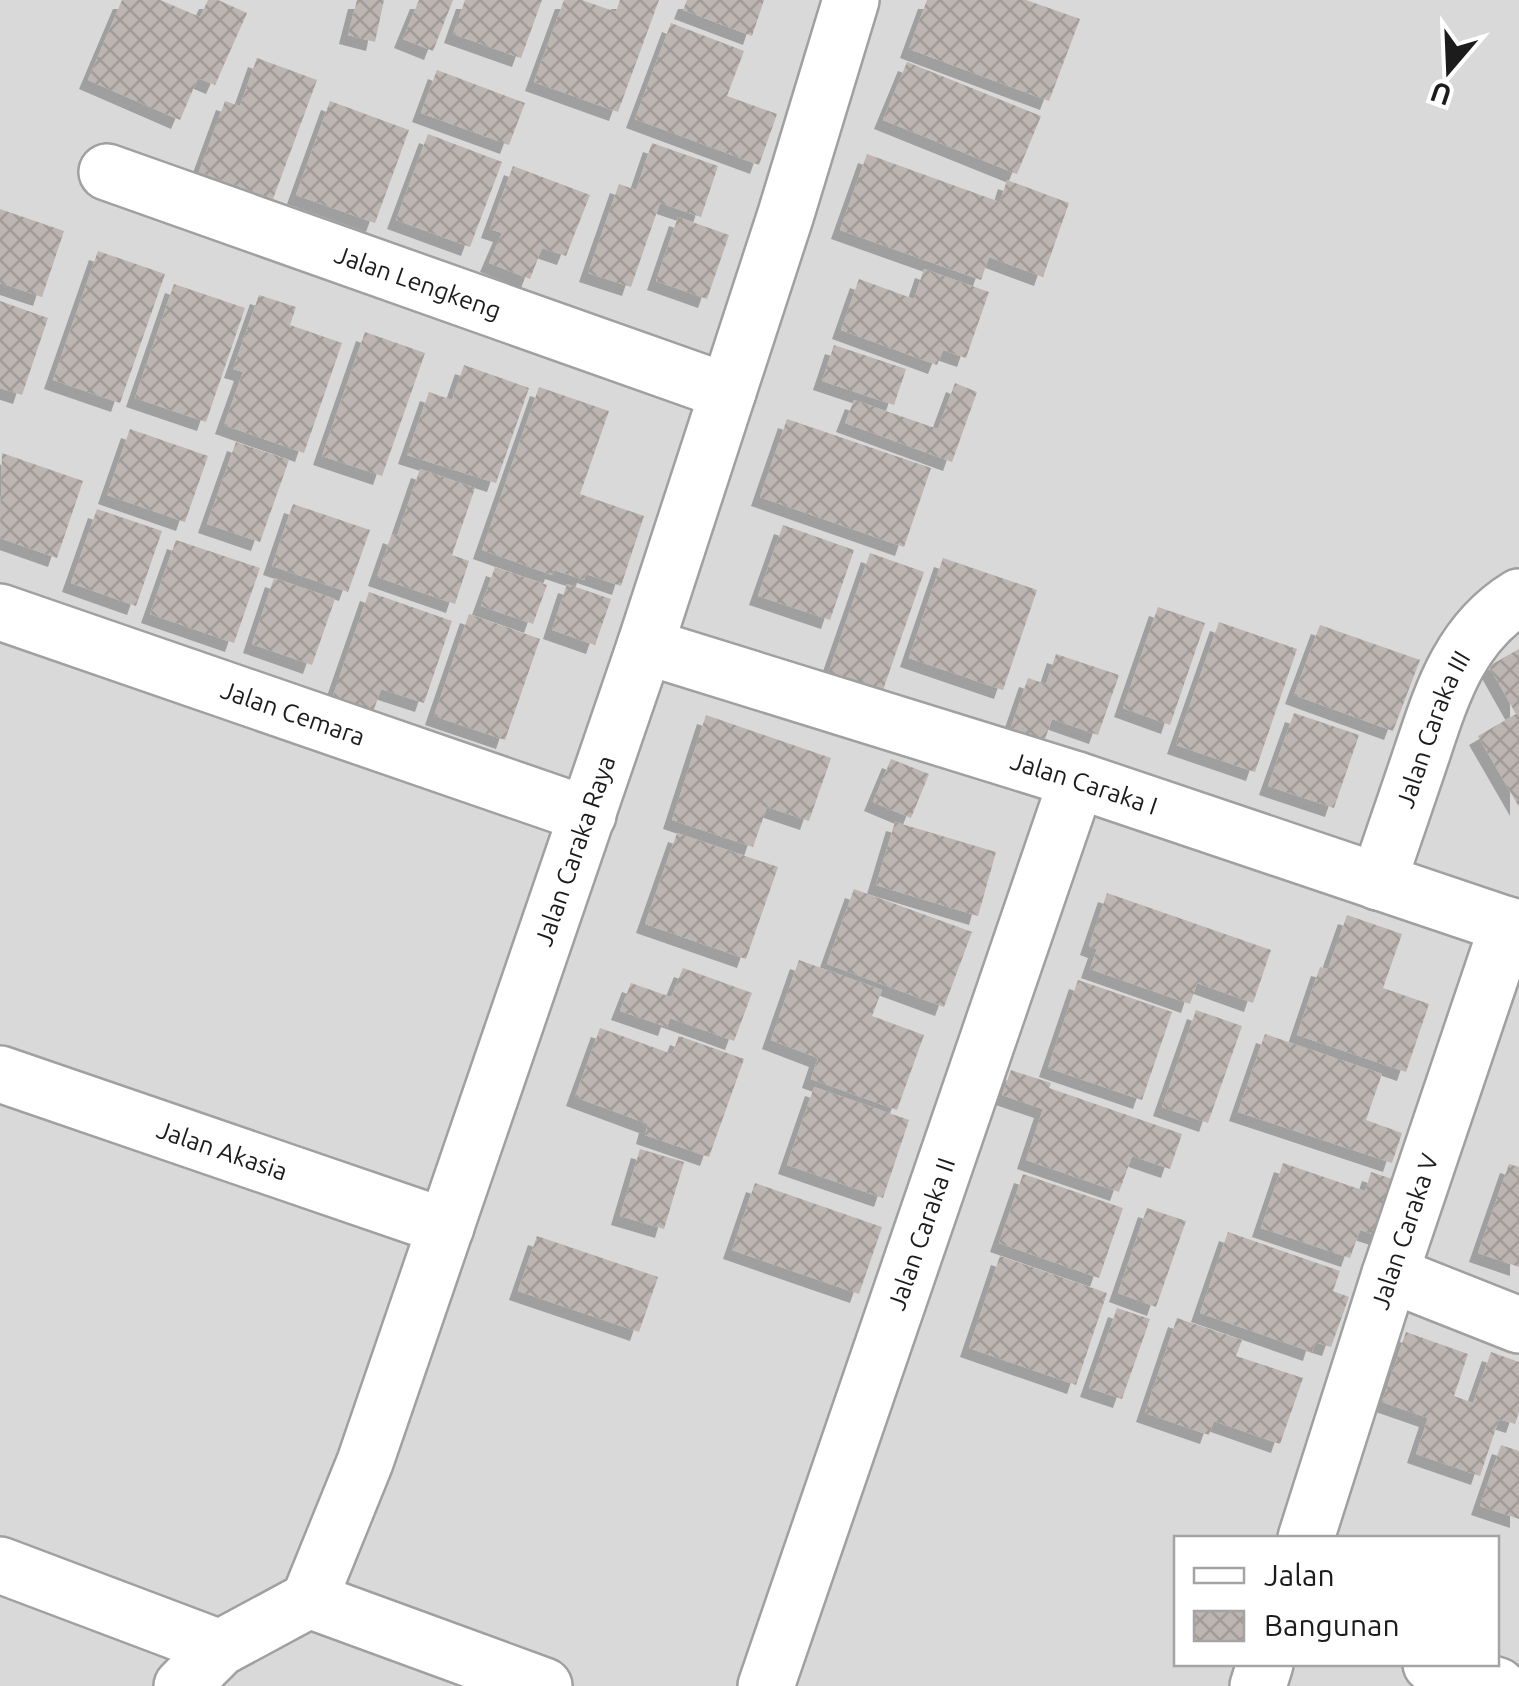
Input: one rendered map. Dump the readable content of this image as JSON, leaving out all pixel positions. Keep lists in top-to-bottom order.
{
  "streets": {
    "street": [
      "Jalan Lengkeng",
      "Jalan Cemara",
      "Jalan Caraka III",
      "Jalan Caraka I",
      "Jalan Caraka Raya",
      "Jalan Akasia",
      "Jalan Caraka V",
      "Jalan Caraka II"
    ]
  },
  "crossings": [
    ["Jalan Lengkeng", "Jalan Caraka Raya"],
    ["Jalan Cemara", "Jalan Caraka Raya"],
    ["Jalan Caraka III", "Jalan Caraka I"],
    ["Jalan Caraka I", "Jalan Caraka Raya"],
    ["Jalan Caraka I", "Jalan Caraka V"],
    ["Jalan Caraka I", "Jalan Caraka II"],
    ["Jalan Caraka Raya", "Jalan Akasia"]
  ],
  "legend": ["Jalan", "Bangunan"],
  "north": "bottom"
}
